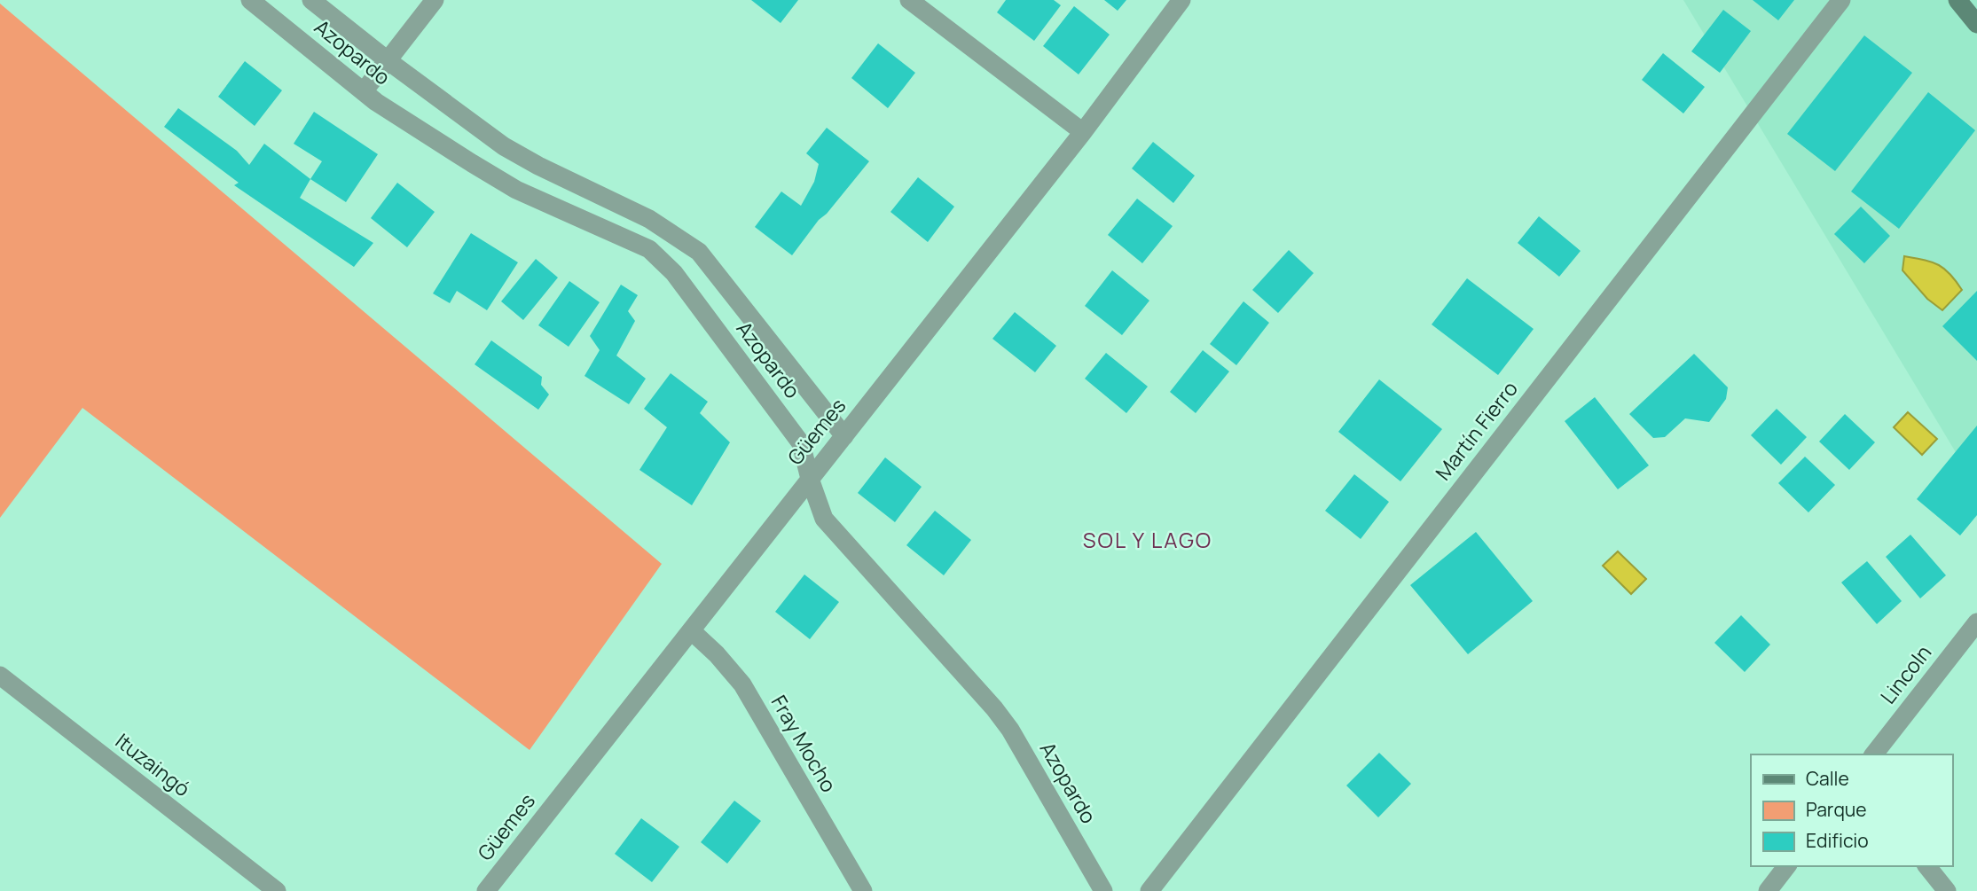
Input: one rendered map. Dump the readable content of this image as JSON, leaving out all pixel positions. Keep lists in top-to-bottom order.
{
  "streets": {
    "street": [
      "Azopardo",
      "Martín Fierro",
      "Güemes",
      "Lincoln",
      "Fray Mocho",
      "Ituzaingó"
    ]
  },
  "crossings": [
    ["Azopardo", "Güemes"],
    ["Güemes", "Fray Mocho"]
  ],
  "districts": ["SOL Y LAGO"],
  "legend": ["Calle", "Parque", "Edificio"]
}
